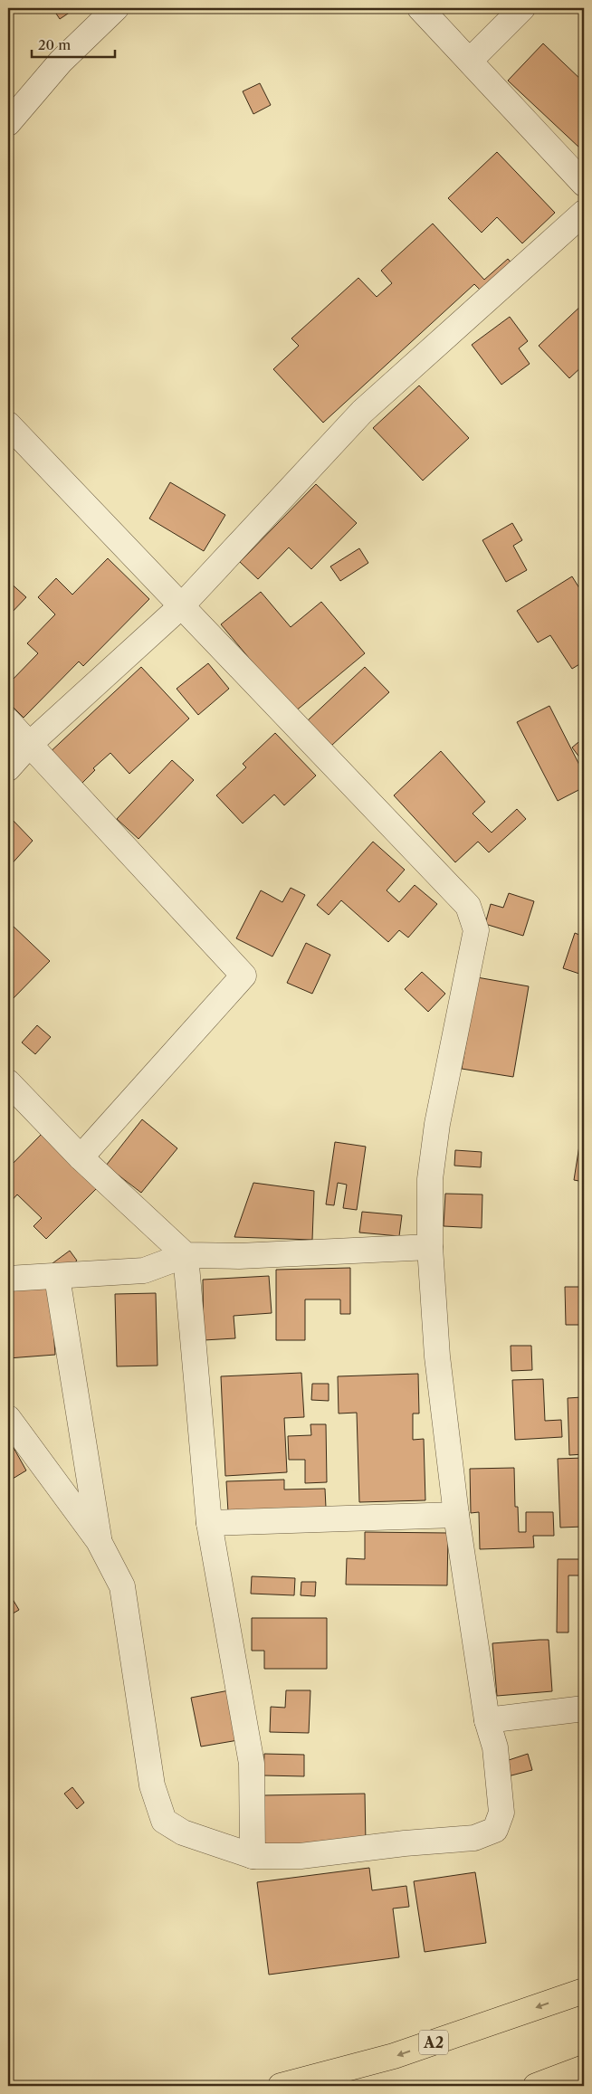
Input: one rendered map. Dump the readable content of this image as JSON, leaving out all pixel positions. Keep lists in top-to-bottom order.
{
  "streets": {
    "highway": ["A2"]
  },
  "scale_bar": "20 m"
}
